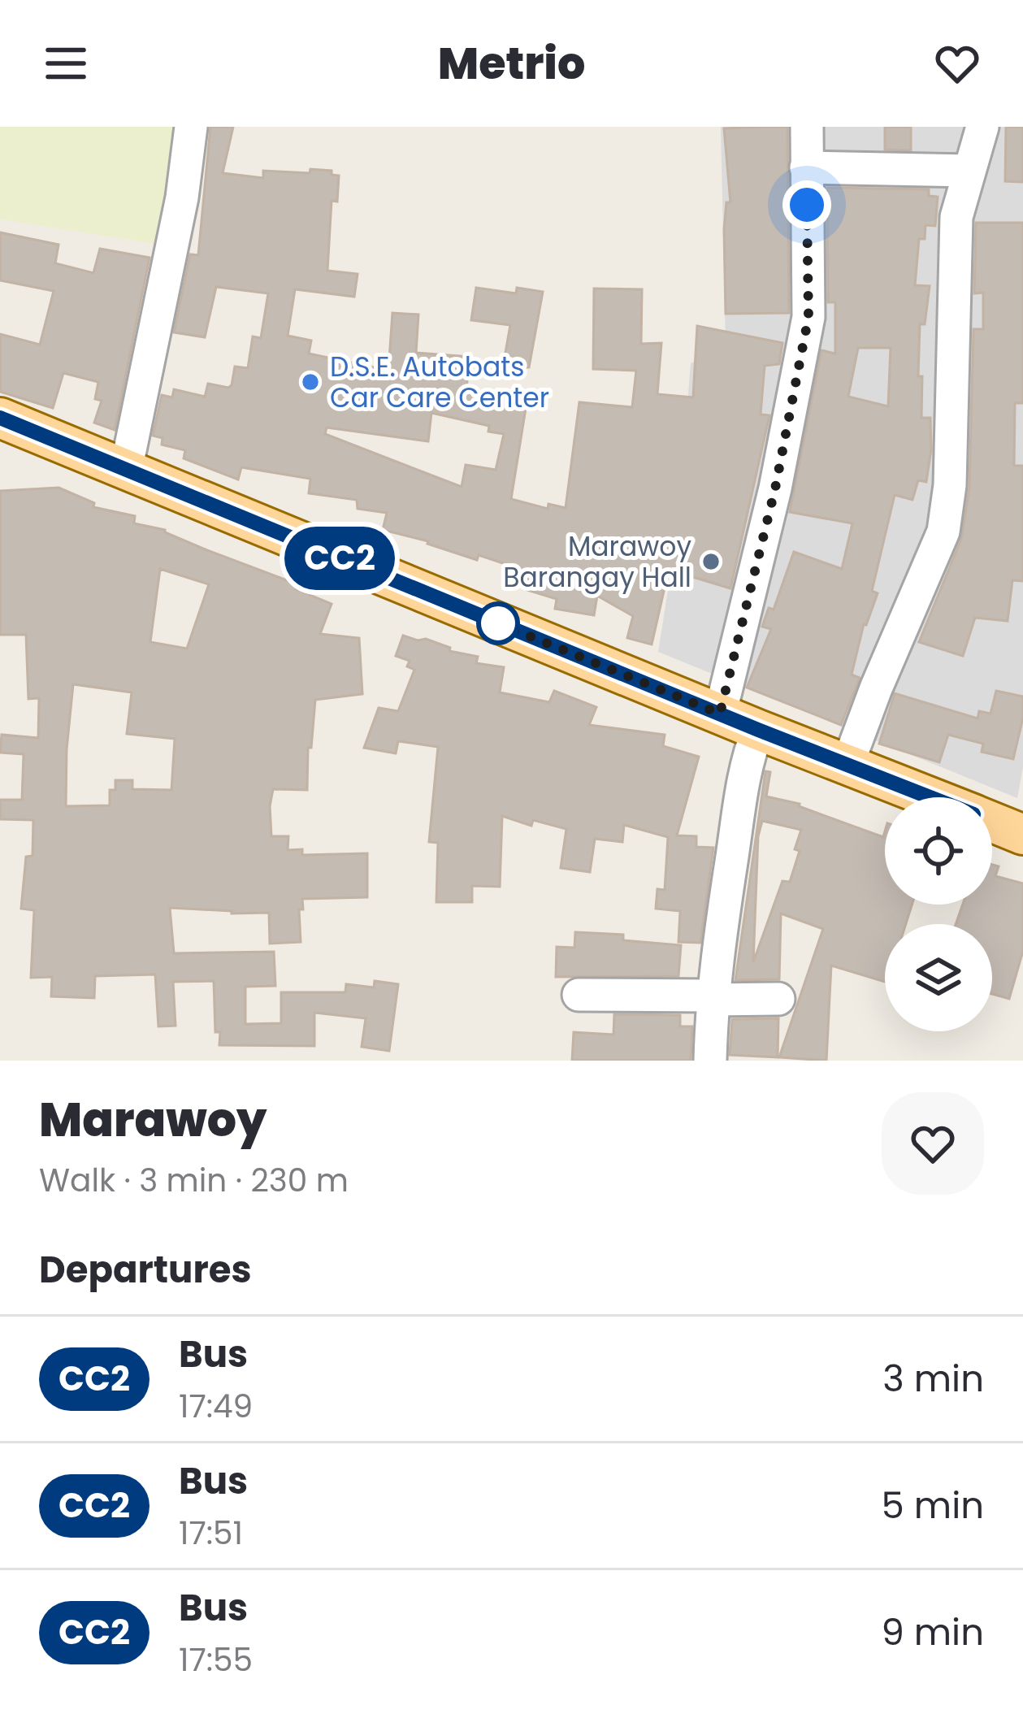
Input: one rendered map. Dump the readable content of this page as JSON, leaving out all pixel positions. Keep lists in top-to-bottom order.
{
  "places": ["D.S.E. Autobats Car Care Center", "Marawoy Barangay Hall"],
  "lines": ["bus line CC2"],
  "page": {
    "header": "Metrio",
    "on_map": "CC2",
    "heading": [
      ["Marawoy", "Walk · 3 min · 230 m"],
      "Departures"
    ],
    "list": [
      {
        "mark": "CC2",
        "name": "Bus",
        "note": "17:49",
        "value": "3 min"
      },
      {
        "mark": "CC2",
        "name": "Bus",
        "note": "17:51",
        "value": "5 min"
      },
      {
        "mark": "CC2",
        "name": "Bus",
        "note": "17:55",
        "value": "9 min"
      }
    ]
  }
}
